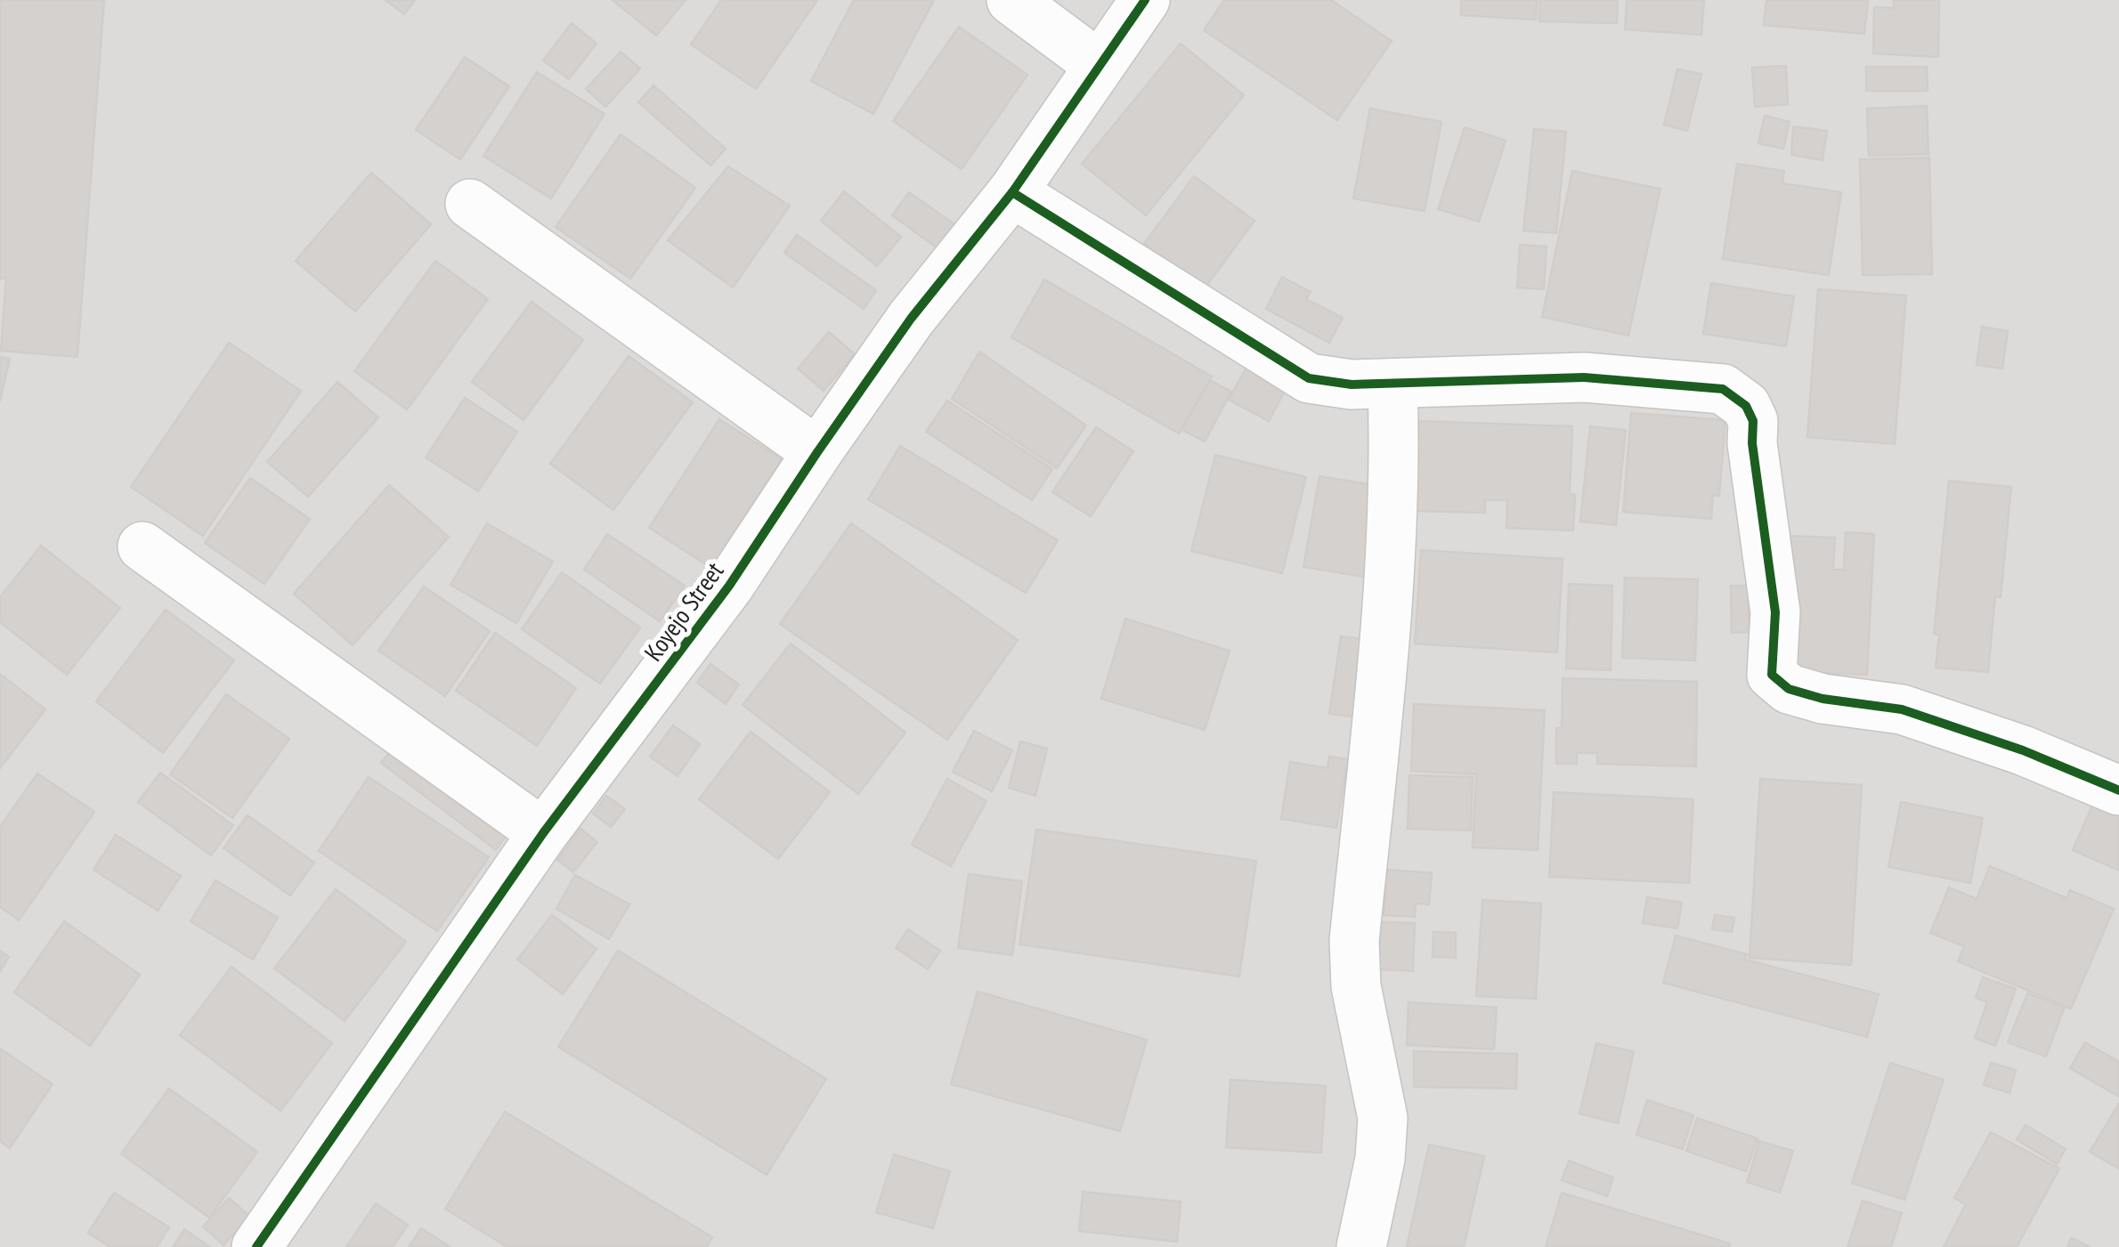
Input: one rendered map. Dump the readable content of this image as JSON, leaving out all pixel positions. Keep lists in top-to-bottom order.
{
  "streets": {
    "street": ["Koyejo Street"]
  }
}
